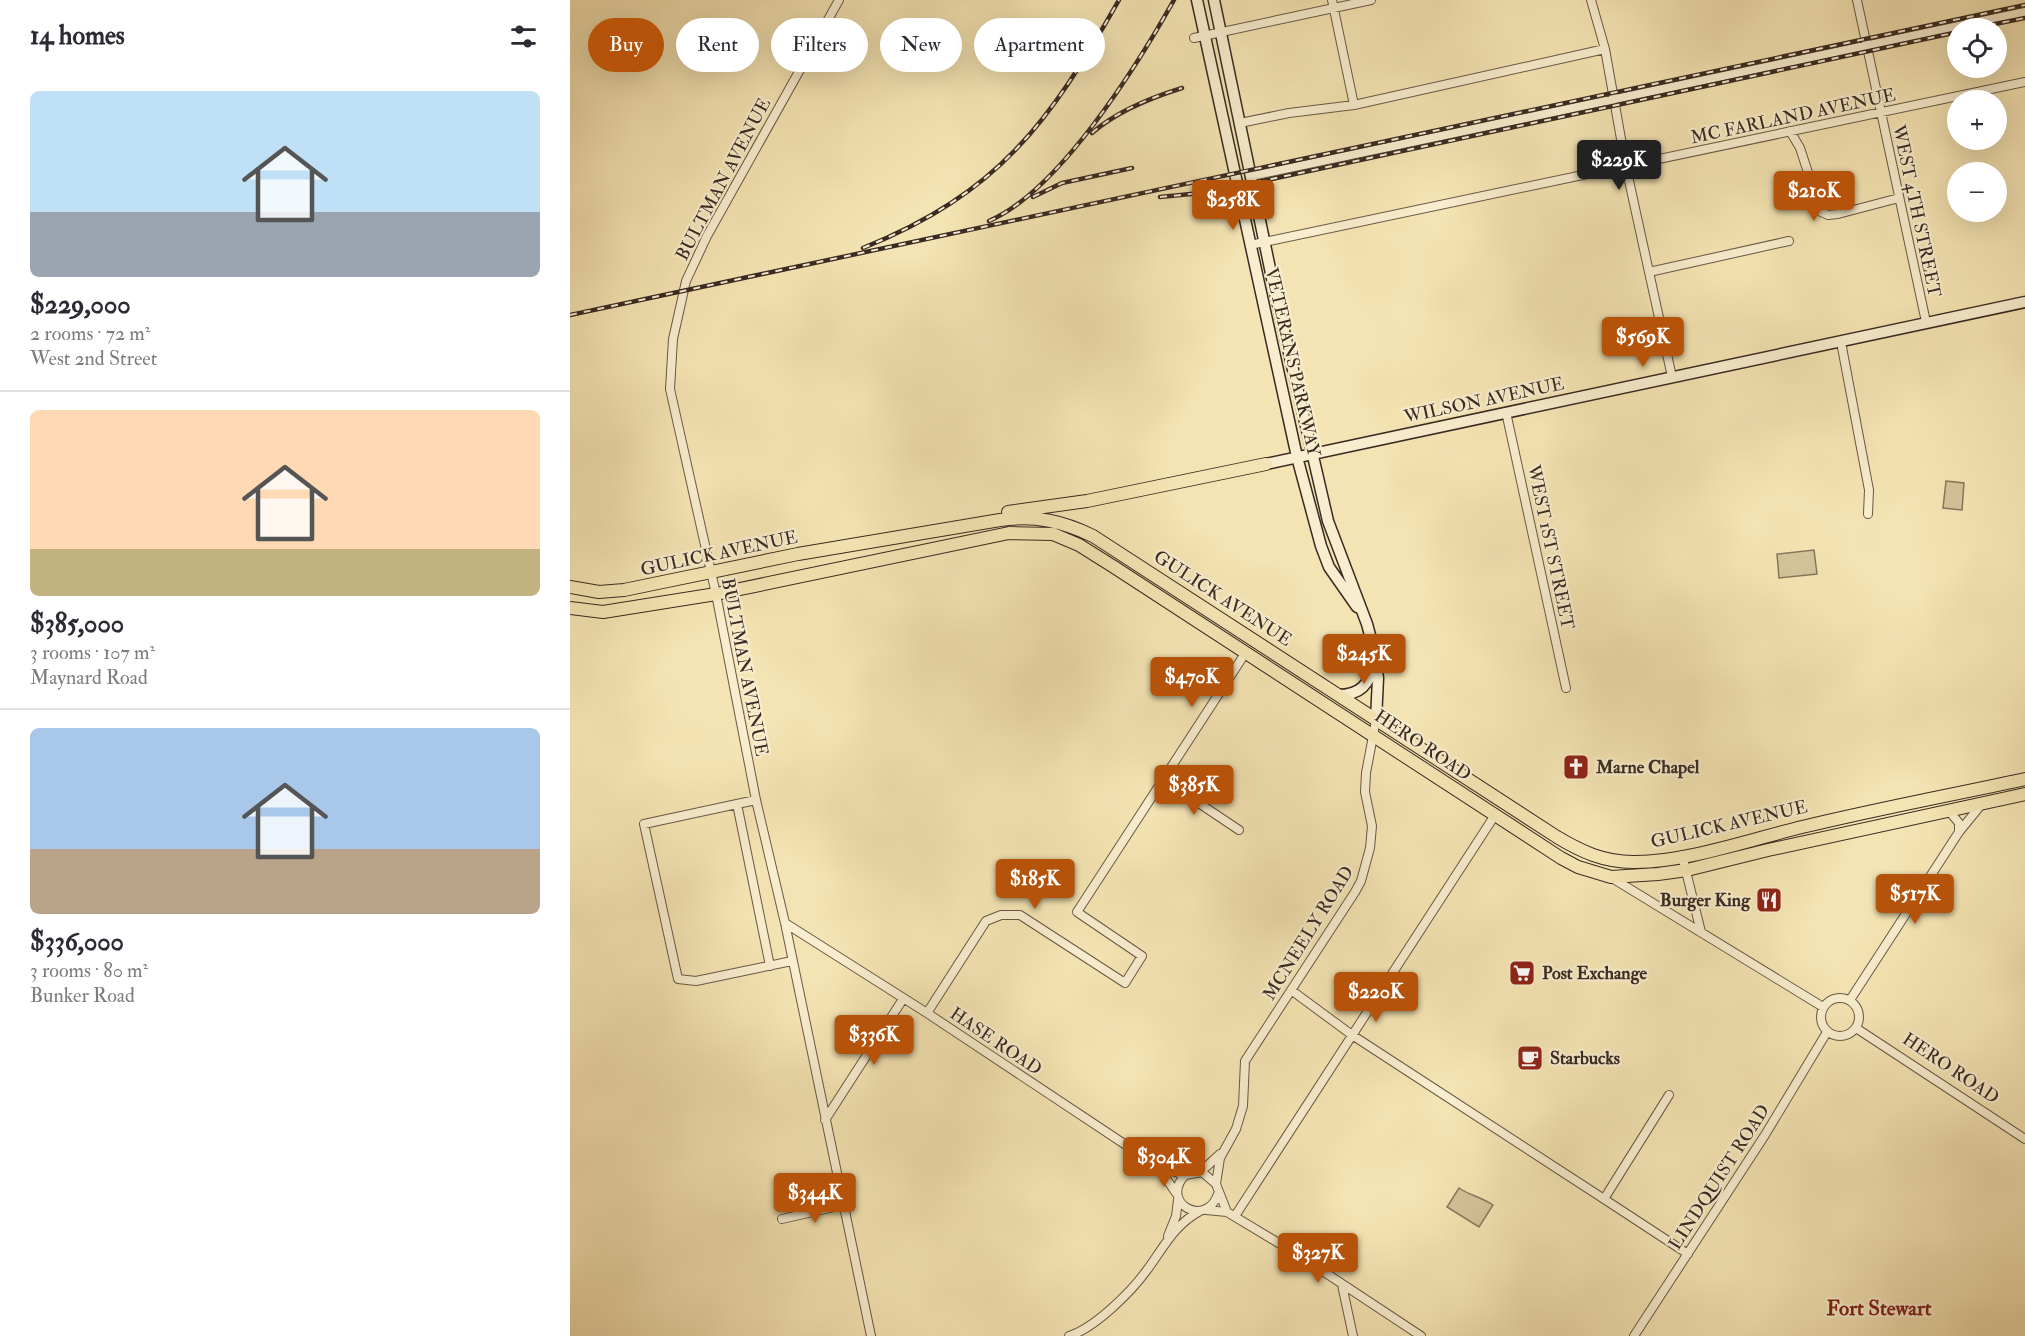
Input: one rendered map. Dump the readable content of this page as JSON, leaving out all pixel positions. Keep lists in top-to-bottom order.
{
  "streets": {
    "main road": [
      "VETERANS PARKWAY",
      "WILSON AVENUE",
      "GULICK AVENUE",
      "HERO ROAD"
    ],
    "street": [
      "MC FARLAND AVENUE",
      "BULTMAN AVENUE",
      "WEST 4TH STREET",
      "WEST 1ST STREET",
      "MCNEELY ROAD",
      "HASE ROAD",
      "LINDQUIST ROAD"
    ]
  },
  "crossings": [
    ["MC FARLAND AVENUE", "WEST 4TH STREET"],
    ["MC FARLAND AVENUE", "VETERANS PARKWAY"],
    ["BULTMAN AVENUE", "GULICK AVENUE"],
    ["BULTMAN AVENUE", "HERO ROAD"],
    ["BULTMAN AVENUE", "HASE ROAD"],
    ["WEST 4TH STREET", "WILSON AVENUE"],
    ["VETERANS PARKWAY", "WILSON AVENUE"],
    ["WILSON AVENUE", "WEST 1ST STREET"],
    ["GULICK AVENUE", "HERO ROAD"],
    ["GULICK AVENUE", "MCNEELY ROAD"],
    ["HERO ROAD", "MCNEELY ROAD"],
    ["HERO ROAD", "LINDQUIST ROAD"]
  ],
  "districts": ["Fort Stewart"],
  "places": {
    "church": ["Marne Chapel"],
    "restaurant": ["Burger King"],
    "supermarket": ["Post Exchange"],
    "cafe": ["Starbucks"]
  },
  "page": {
    "heading": "14 homes",
    "map_buttons": ["+", "−"],
    "chip": [
      "Buy",
      "Rent",
      "Filters",
      "New",
      "Apartment"
    ],
    "list": [
      {
        "name": "$229,000",
        "note": "2 rooms · 72 m² · West 2nd Street"
      },
      {
        "name": "$385,000",
        "note": "3 rooms · 107 m² · Maynard Road"
      },
      {
        "name": "$336,000",
        "note": "3 rooms · 80 m² · Bunker Road"
      }
    ],
    "price": [
      "$229K",
      "$210K",
      "$258K",
      "$569K",
      "$245K",
      "$470K",
      "$385K",
      "$185K",
      "$517K",
      "$220K",
      "$336K",
      "$304K",
      "$344K",
      "$327K"
    ]
  }
}
